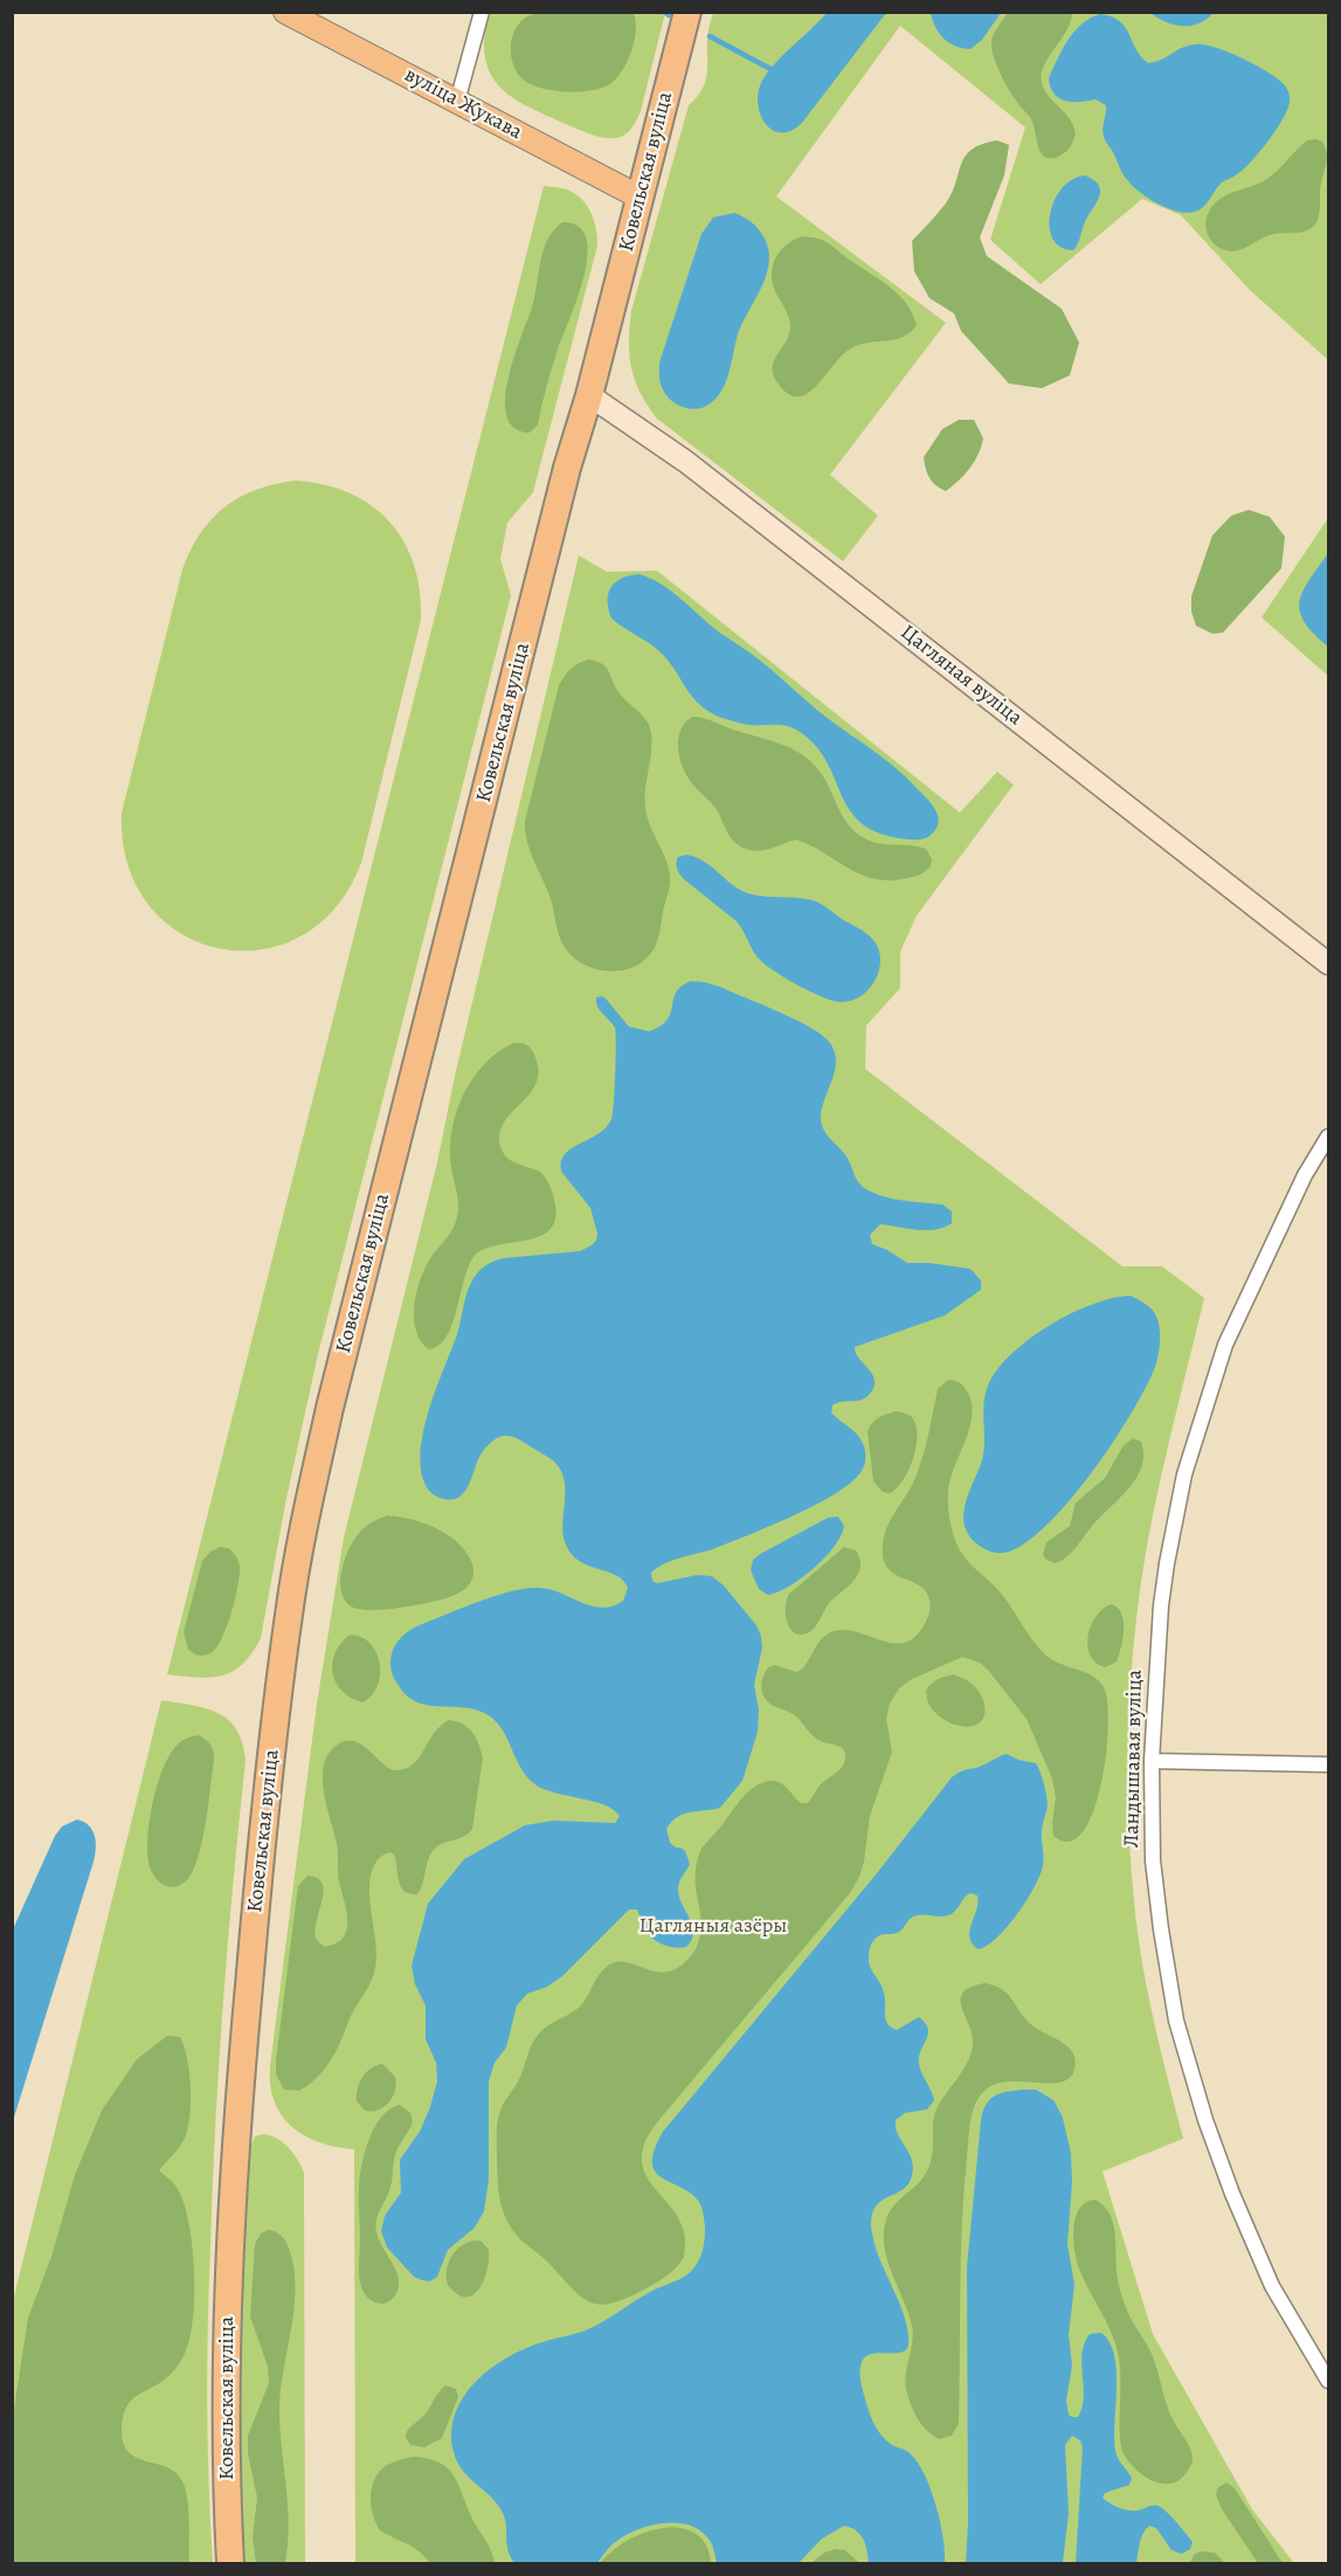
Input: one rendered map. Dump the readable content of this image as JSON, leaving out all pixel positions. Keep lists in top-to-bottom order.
{
  "streets": {
    "highway": ["Ковельская вуліца"],
    "main road": ["вуліца Жукава"],
    "street": ["Цагляная вуліца", "Ландышавая вуліца"]
  },
  "crossings": [
    ["вуліца Жукава", "Ковельская вуліца"],
    ["Ковельская вуліца", "Цагляная вуліца"]
  ],
  "parks": ["Цагляныя азёры"]
}
